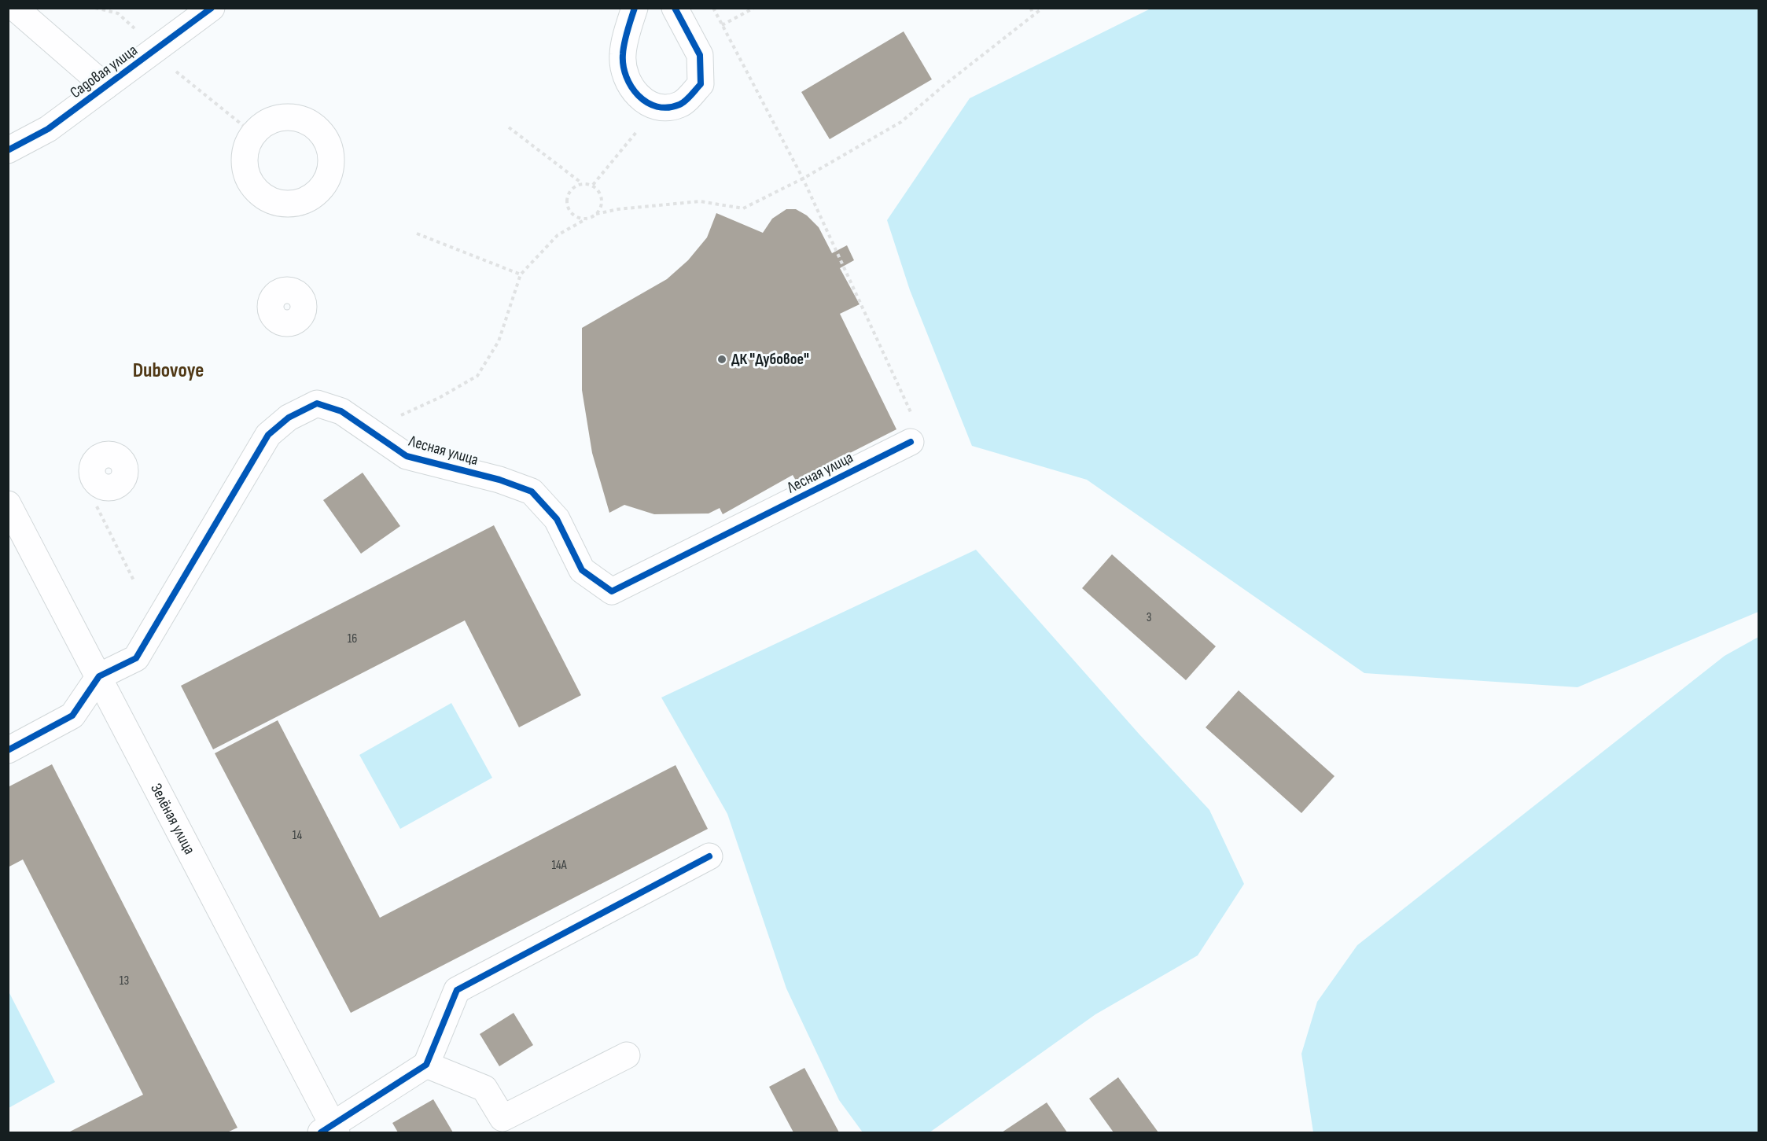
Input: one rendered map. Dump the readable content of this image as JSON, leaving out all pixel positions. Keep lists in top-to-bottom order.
{
  "streets": {
    "street": ["Садовая улица", "Лесная улица", "Зелёная улица"]
  },
  "crossings": [
    ["Лесная улица", "Зелёная улица"]
  ],
  "districts": ["Dubovoye"],
  "places": ["ДК \"Дубовое\""],
  "house_numbers": [
    "3",
    "16",
    "14",
    "14А",
    "13"
  ]
}
